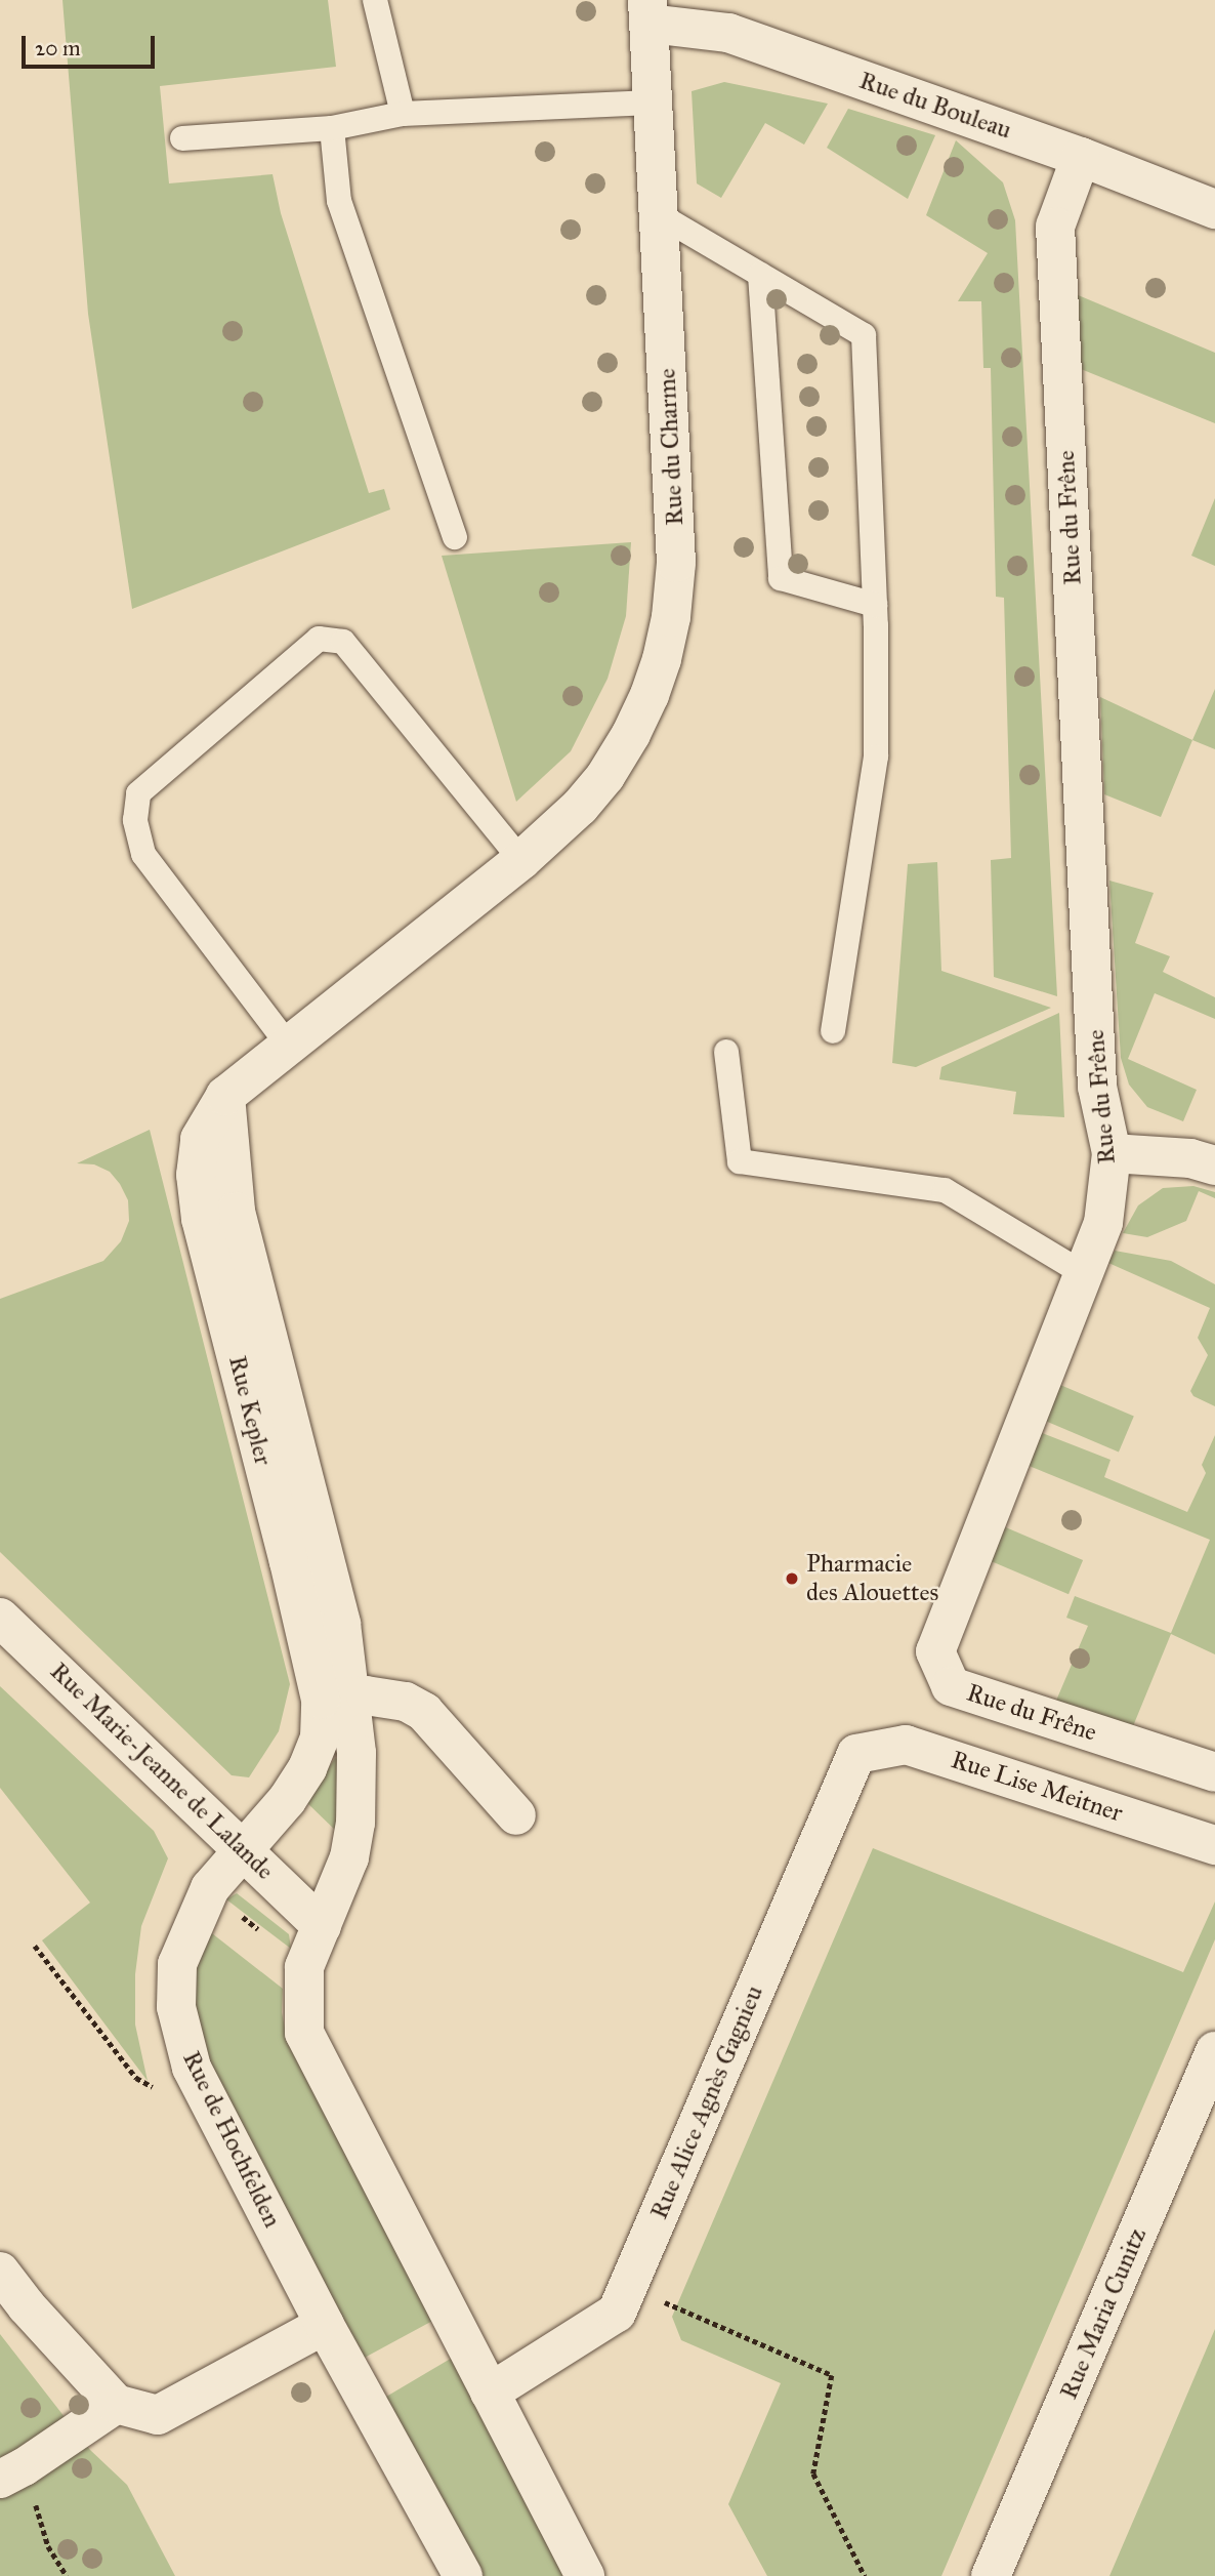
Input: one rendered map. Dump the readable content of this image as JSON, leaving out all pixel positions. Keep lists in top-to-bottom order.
{
  "streets": {
    "street": [
      "Rue du Bouleau",
      "Rue du Charme",
      "Rue du Frêne",
      "Rue Kepler",
      "Rue Marie-Jeanne de Lalande",
      "Rue Lise Meitner",
      "Rue Alice Agnès Gagnieu",
      "Rue de Hochfelden",
      "Rue Maria Cunitz"
    ]
  },
  "crossings": [
    ["Rue du Bouleau", "Rue du Charme"],
    ["Rue du Bouleau", "Rue du Frêne"],
    ["Rue du Charme", "Rue Kepler"],
    ["Rue Kepler", "Rue de Hochfelden"],
    ["Rue Marie-Jeanne de Lalande", "Rue de Hochfelden"],
    ["Rue Lise Meitner", "Rue Alice Agnès Gagnieu"]
  ],
  "places": ["Pharmacie des Alouettes"],
  "scale_bar": "20 m"
}
